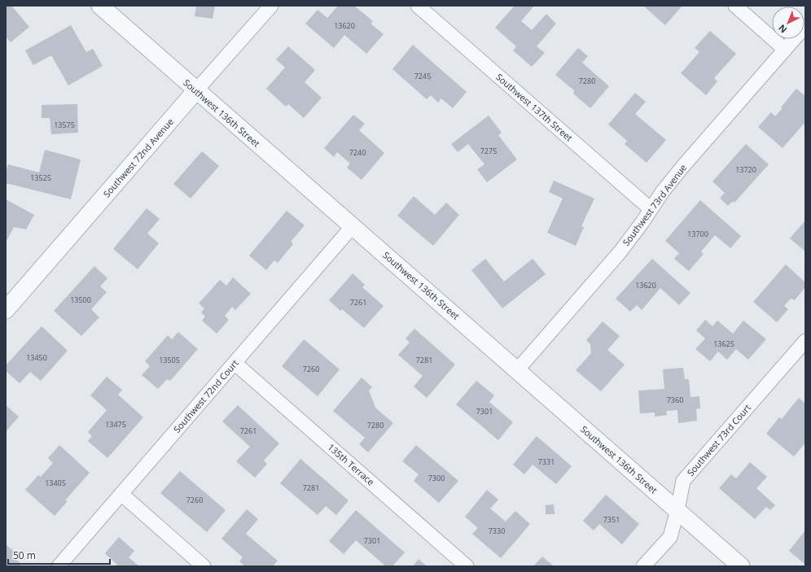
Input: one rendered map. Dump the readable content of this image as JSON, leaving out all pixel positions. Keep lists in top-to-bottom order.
{
  "streets": {
    "street": [
      "Southwest 137th Street",
      "Southwest 136th Street",
      "Southwest 72nd Avenue",
      "Southwest 73rd Avenue",
      "Southwest 72nd Court",
      "Southwest 73rd Court",
      "135th Terrace"
    ]
  },
  "crossings": [
    ["Southwest 137th Street", "Southwest 73rd Avenue"],
    ["Southwest 136th Street", "Southwest 72nd Avenue"],
    ["Southwest 136th Street", "Southwest 73rd Avenue"],
    ["Southwest 136th Street", "Southwest 72nd Court"],
    ["Southwest 136th Street", "Southwest 73rd Court"],
    ["Southwest 72nd Court", "135th Terrace"]
  ],
  "house_numbers": [
    "13620",
    "7245",
    "7280",
    "13575",
    "7275",
    "7240",
    "13720",
    "13525",
    "13700",
    "13620",
    "13500",
    "7261",
    "13625",
    "13450",
    "13505",
    "7281",
    "7260",
    "7360",
    "7301",
    "13475",
    "7280",
    "7261",
    "7331",
    "7300",
    "13405",
    "7281",
    "7260",
    "7351",
    "7330",
    "7301"
  ],
  "scale_bar": "50 m",
  "north": "bottom left"
}
